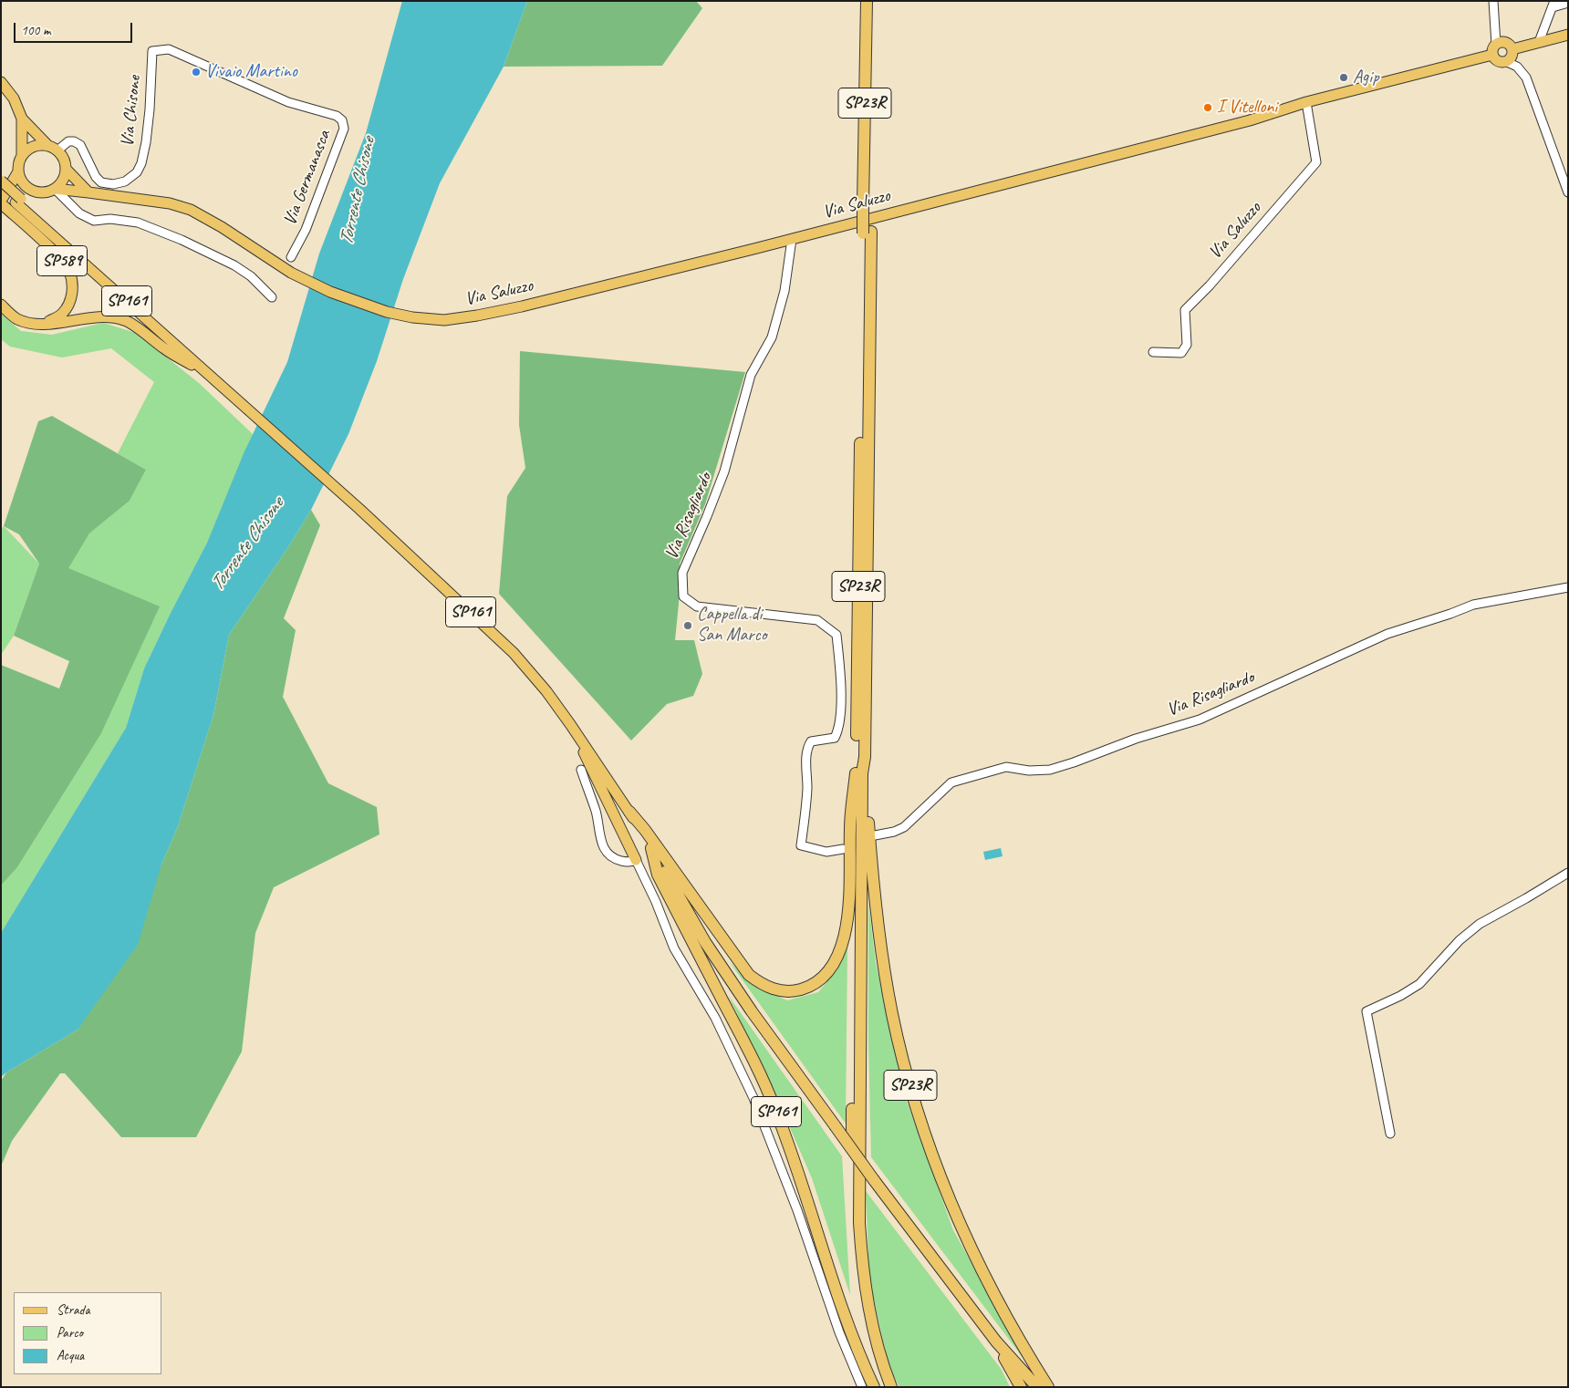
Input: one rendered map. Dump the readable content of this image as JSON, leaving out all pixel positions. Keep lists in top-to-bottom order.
{
  "streets": {
    "highway": ["SP23R", "SP161"],
    "main road": ["Via Saluzzo", "SP589"],
    "street": ["Via Chisone", "Via Germanasca", "Via Risagliardo"]
  },
  "crossings": [
    ["SP23R", "SP161"],
    ["Via Chisone", "Via Germanasca"],
    ["Via Chisone", "Via Saluzzo"],
    ["Via Saluzzo", "Via Risagliardo"],
    ["SP589", "SP161"]
  ],
  "water": ["Torrente Chisone"],
  "places": [
    "Vivaio Martino",
    "Agip",
    "I Vitelloni",
    "Cappella di San Marco"
  ],
  "legend": ["Strada", "Parco", "Acqua"],
  "scale_bar": "100 m"
}
